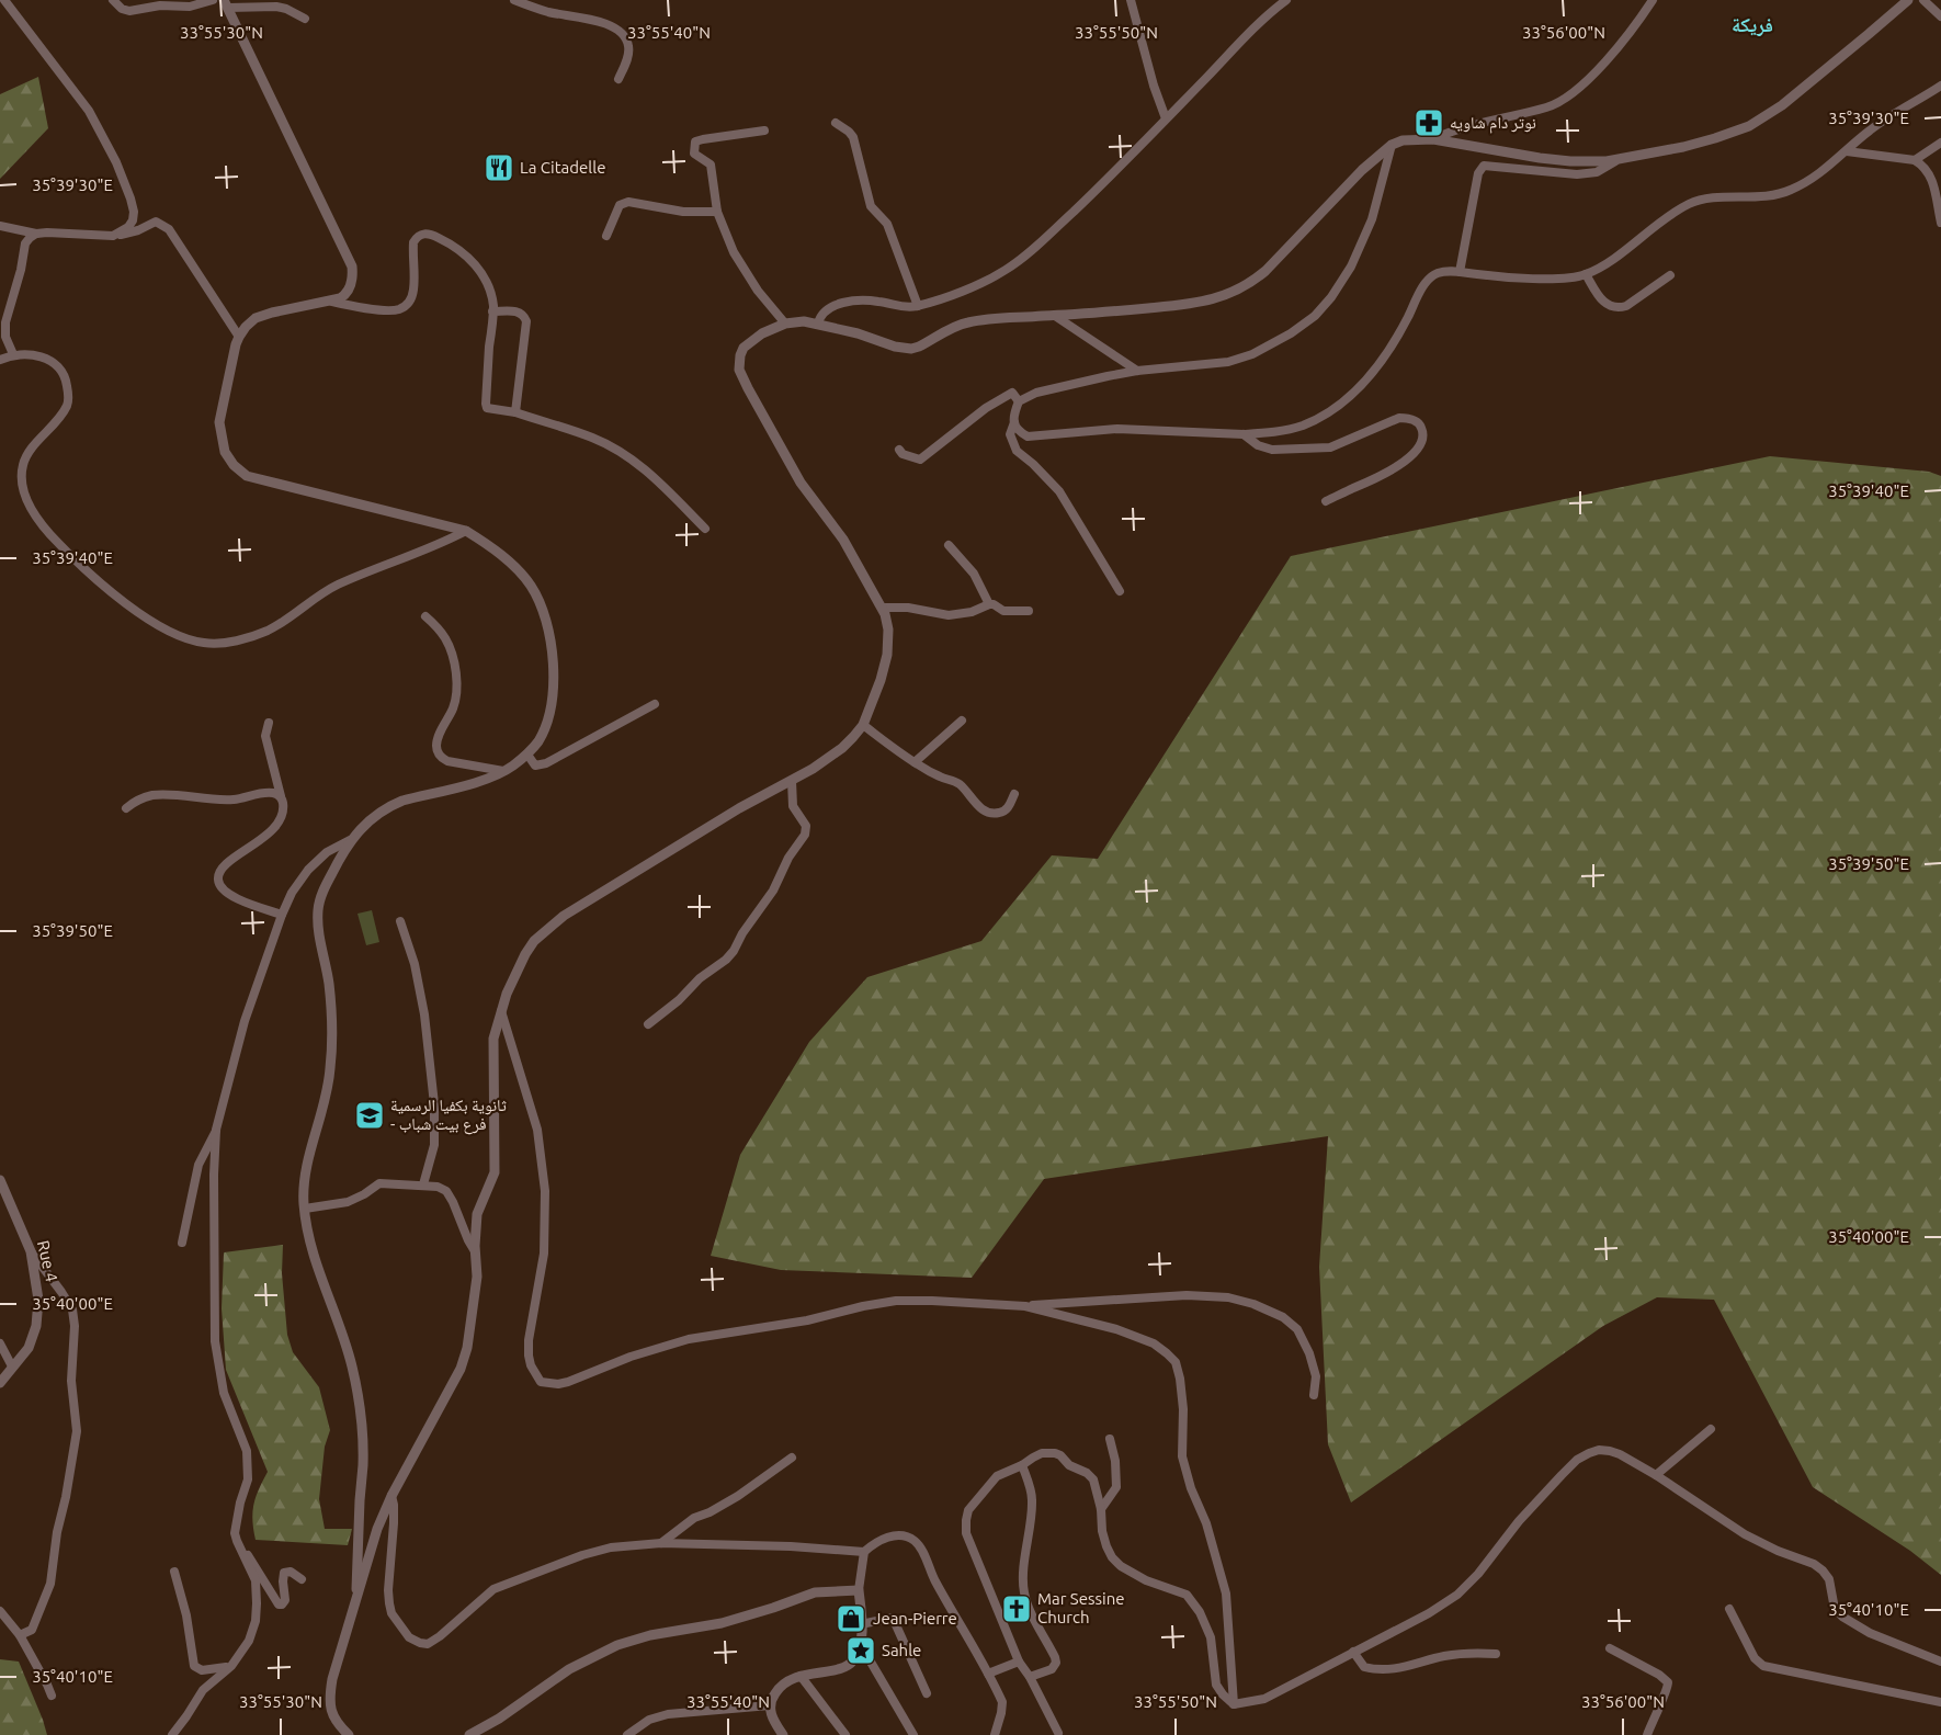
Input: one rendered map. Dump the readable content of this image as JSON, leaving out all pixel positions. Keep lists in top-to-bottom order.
{
  "streets": {
    "street": ["Rue 4"]
  },
  "districts": ["فريكة"],
  "places": {
    "pharmacy": ["نوتر دام شاويه"],
    "restaurant": ["La Citadelle"],
    "school or university": ["ثانوية بكفيا الرسمية - فرع بيت شباب"],
    "church": ["Mar Sessine Church"],
    "shop": ["Jean-Pierre"],
    "place": ["Sahle"]
  },
  "coordinates": [
    "33°55'30\"N",
    "33°55'40\"N",
    "33°55'50\"N",
    "33°56'00\"N",
    "35°39'30\"E",
    "35°39'40\"E",
    "35°39'50\"E",
    "35°40'00\"E",
    "35°40'10\"E"
  ]
}
